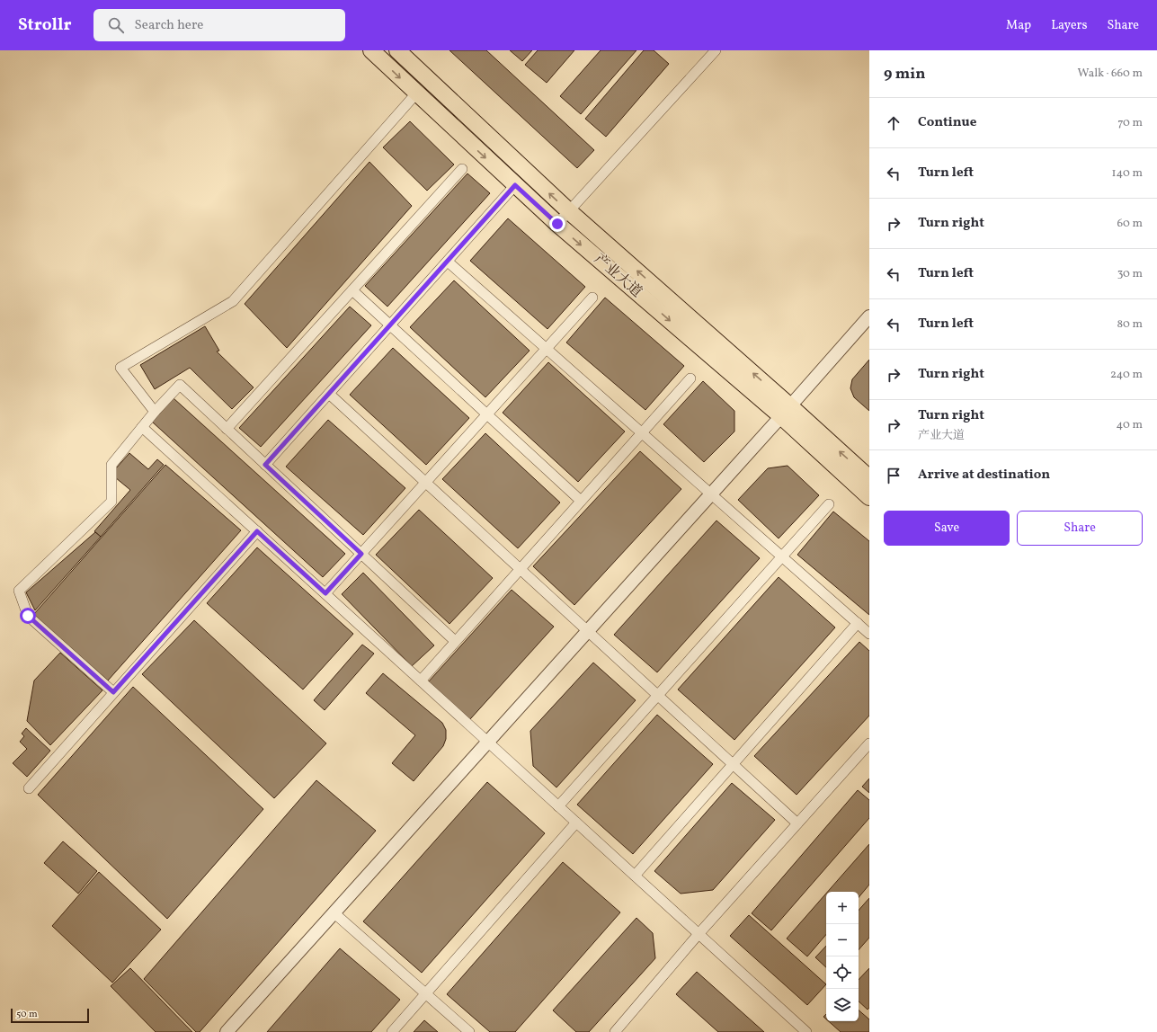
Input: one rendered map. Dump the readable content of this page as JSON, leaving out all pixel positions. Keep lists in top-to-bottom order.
{
  "streets": {
    "main road": ["产业大道"]
  },
  "scale_bar": "50 m",
  "page": {
    "header": "Strollr",
    "search": "Search here",
    "nav": ["Map", "Layers", "Share"],
    "heading": ["9 min", "Walk · 660 m"],
    "list": [
      ["Continue", "70 m"],
      ["Turn left", "140 m"],
      ["Turn right", "60 m"],
      ["Turn left", "30 m"],
      ["Turn left", "80 m"],
      ["Turn right", "240 m"],
      ["Turn right", "产业大道", "40 m"],
      "Arrive at destination"
    ],
    "buttons": ["Save", "Share"],
    "map_buttons": ["+", "−"],
    "scale": "50 m"
  }
}
